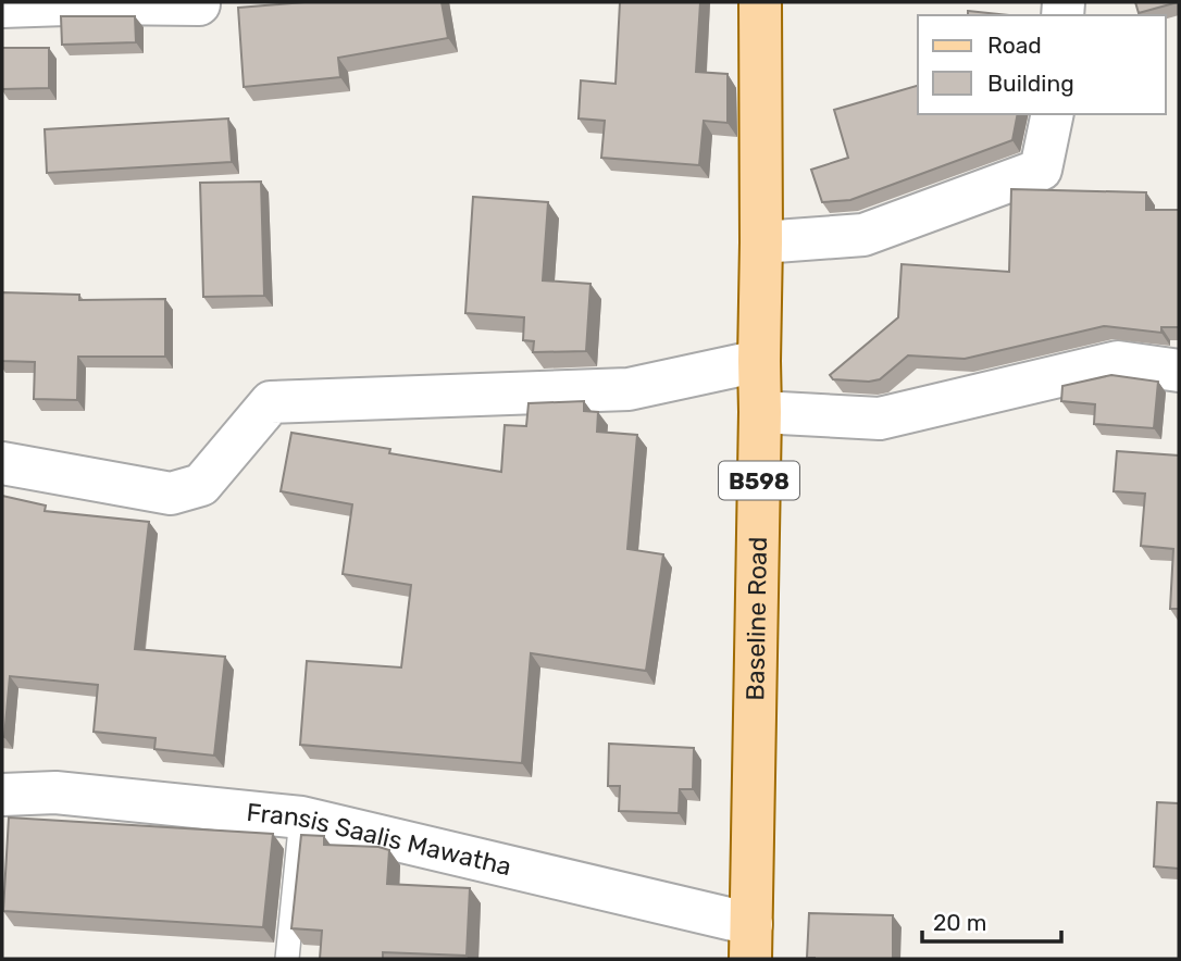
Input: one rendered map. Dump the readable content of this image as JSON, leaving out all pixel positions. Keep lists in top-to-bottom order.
{
  "streets": {
    "main road": ["B598", "Baseline Road"],
    "street": ["Fransis Saalis Mawatha"]
  },
  "crossings": [
    ["Baseline Road", "Fransis Saalis Mawatha"]
  ],
  "legend": ["Road", "Building"],
  "scale_bar": "20 m"
}
